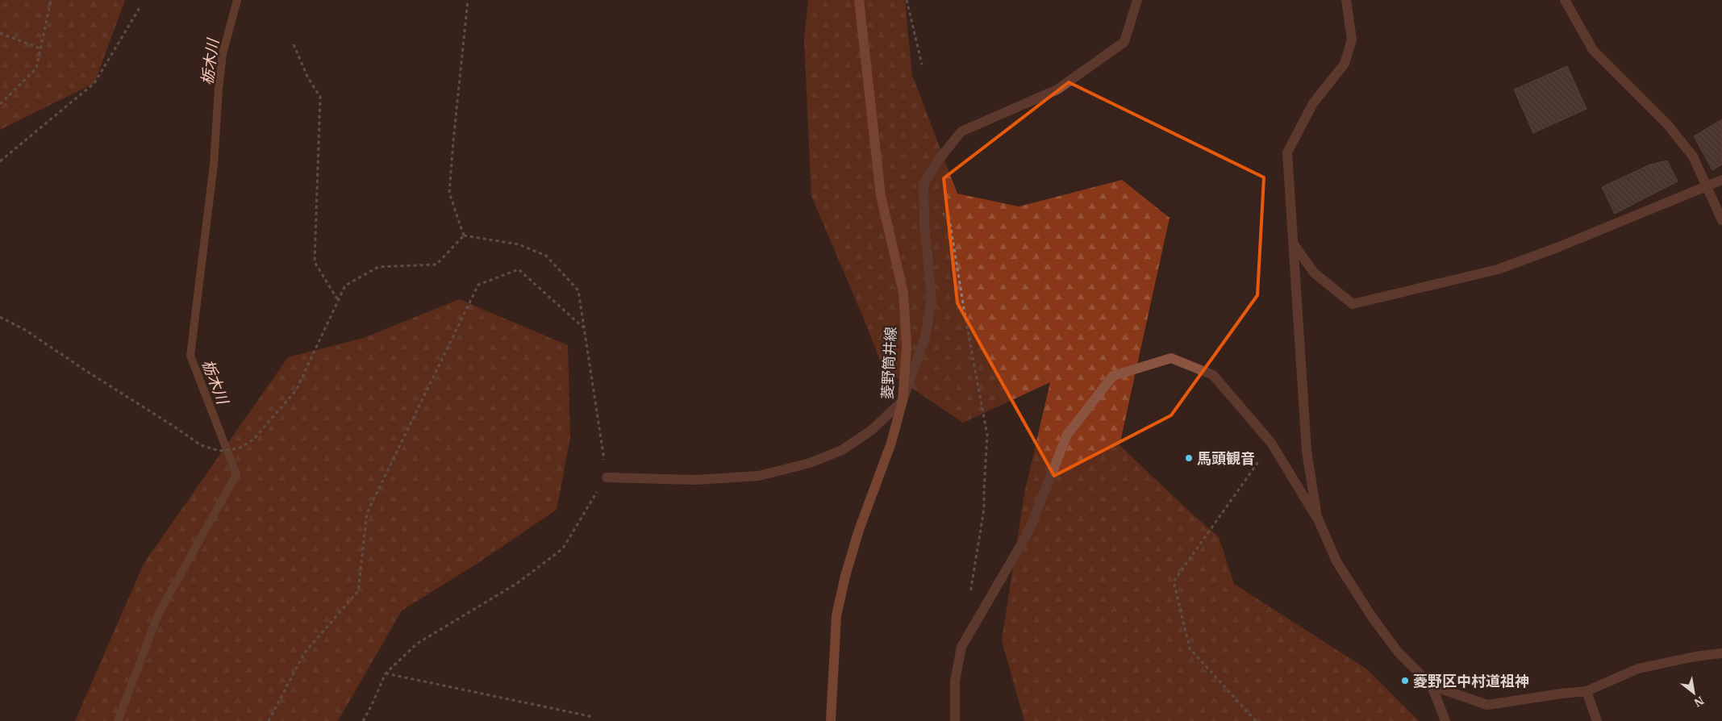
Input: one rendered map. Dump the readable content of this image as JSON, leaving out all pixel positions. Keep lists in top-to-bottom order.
{
  "streets": {
    "main road": ["菱野筒井線"]
  },
  "water": ["栃木川"],
  "places": ["馬頭観音", "菱野区中村道祖神"],
  "north": "bottom right"
}
